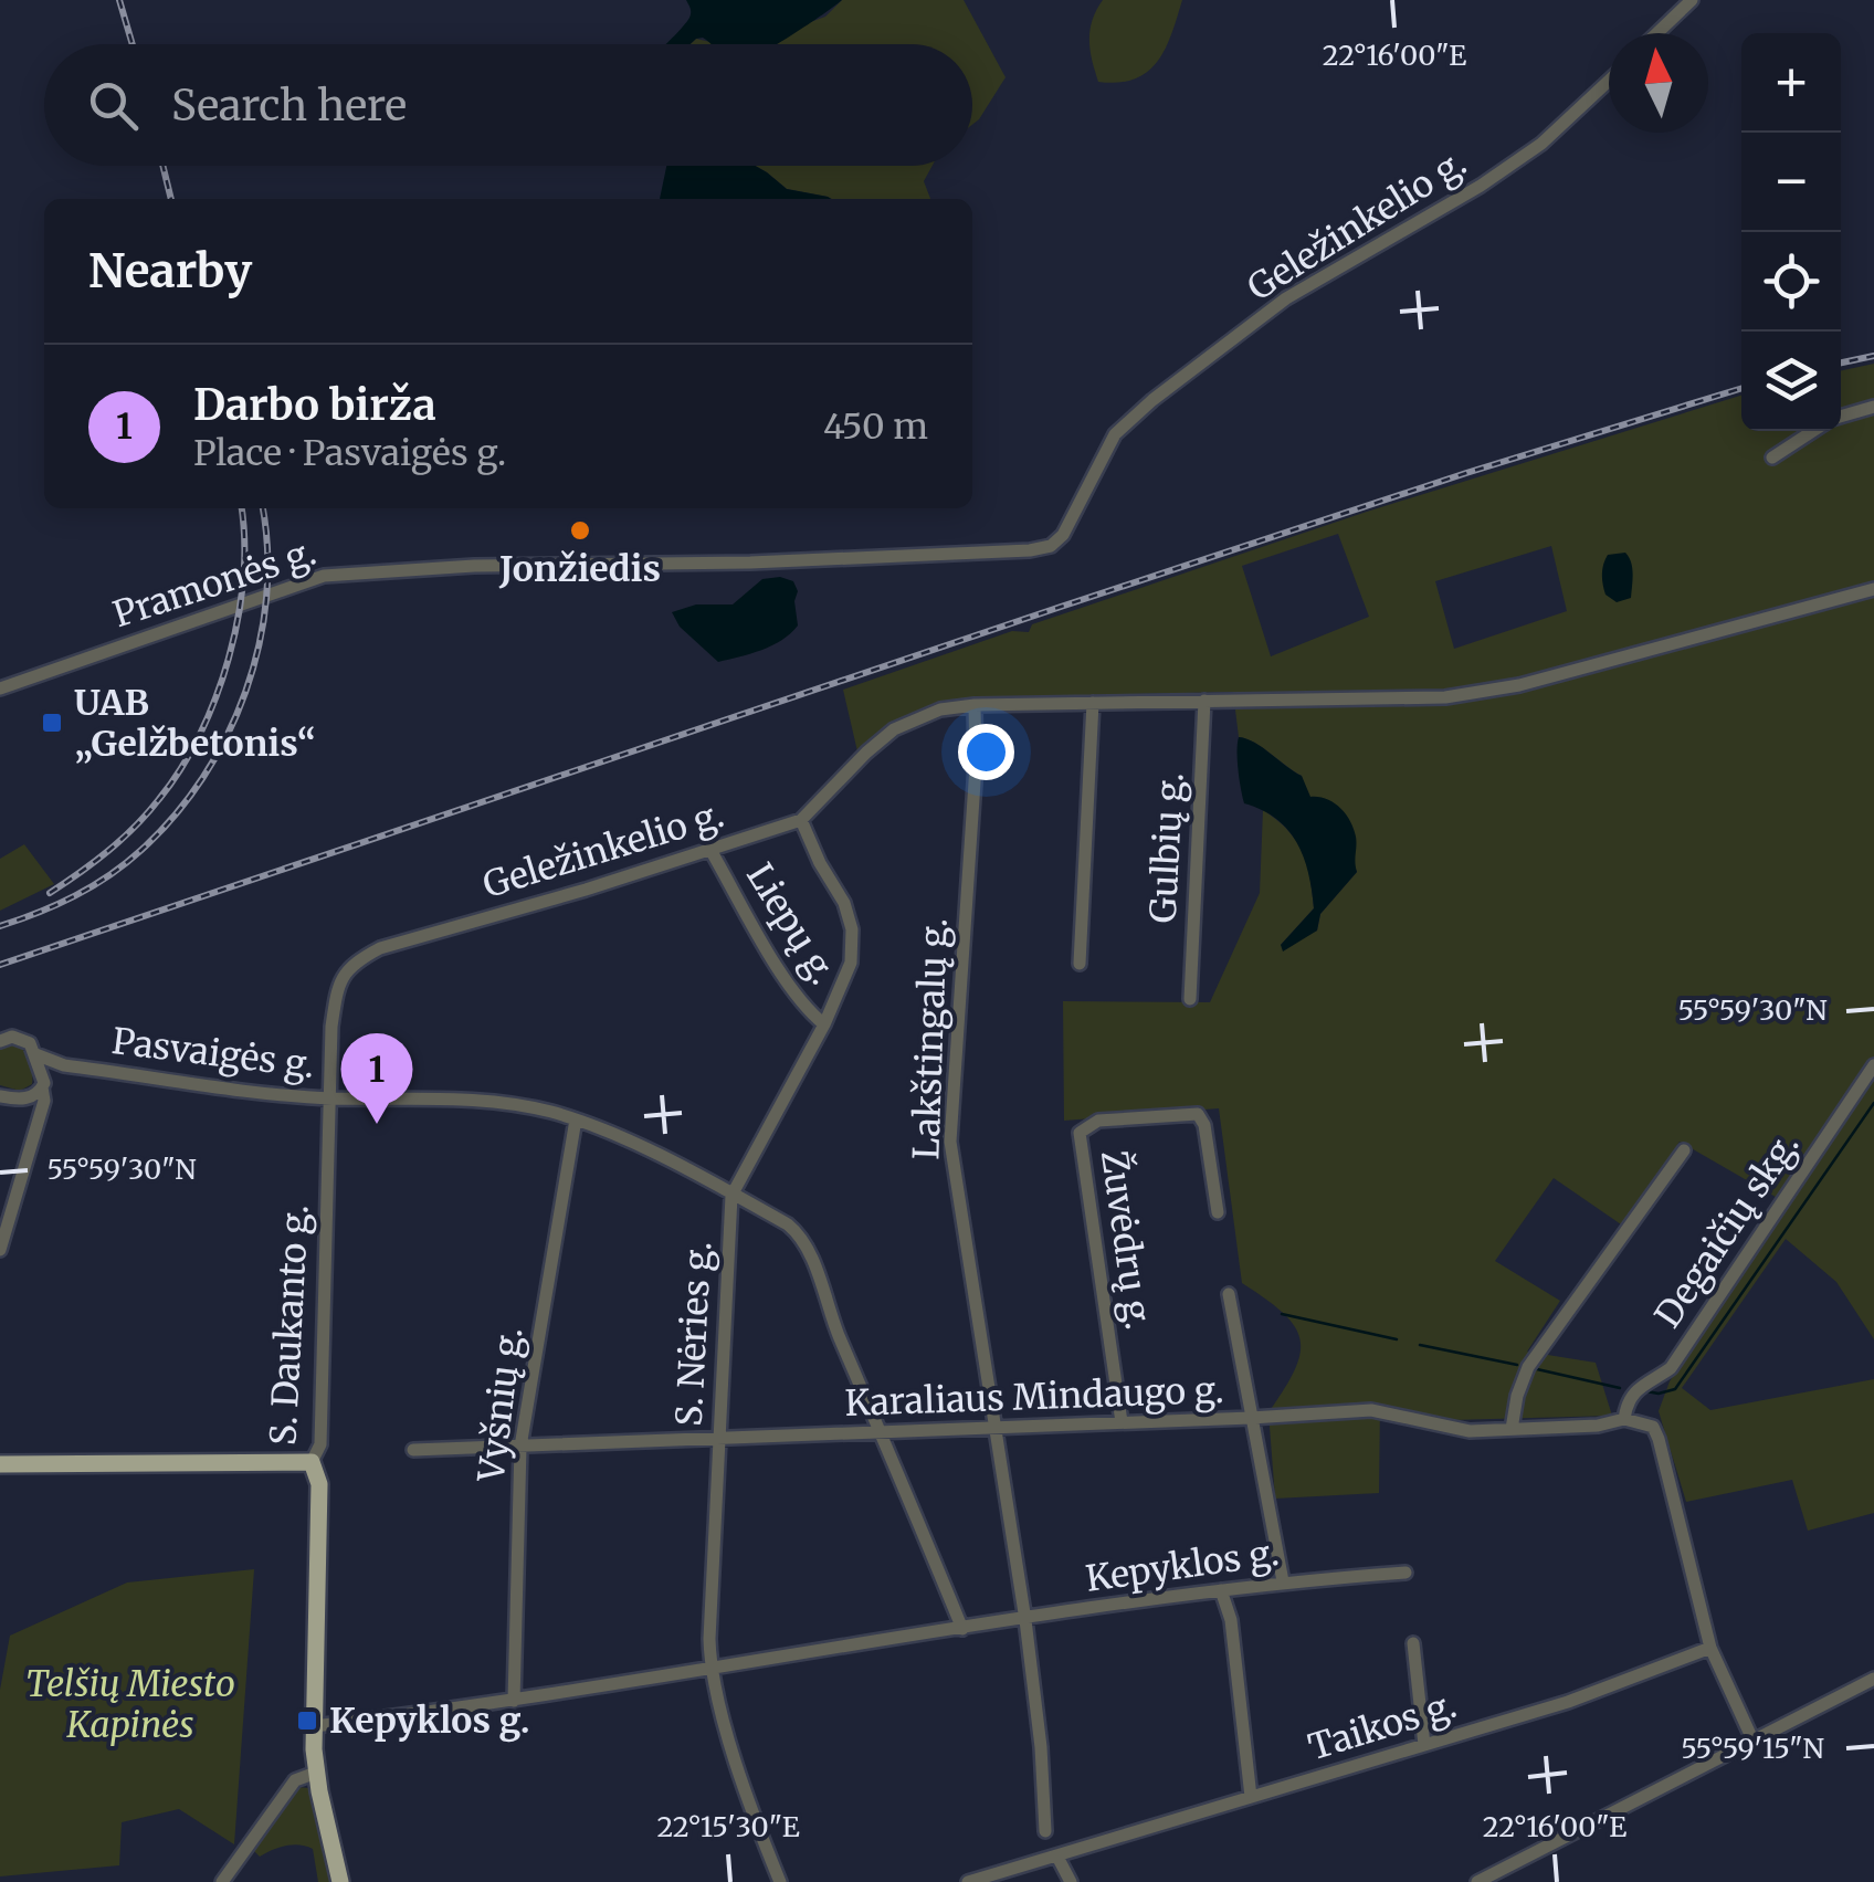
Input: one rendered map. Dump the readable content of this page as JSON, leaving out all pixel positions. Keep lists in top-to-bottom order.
{
  "streets": {
    "main road": ["S. Daukanto g."],
    "street": [
      "Geležinkelio g.",
      "Pramonės g.",
      "Gulbių g.",
      "Liepų g.",
      "Lakštingalų g.",
      "Pasvaigės g.",
      "Degaičių skg.",
      "Žuvėdrų g.",
      "S. Nėries g.",
      "Karaliaus Mindaugo g.",
      "Vyšnių g.",
      "Kepyklos g.",
      "Taikos g."
    ]
  },
  "crossings": [
    ["Geležinkelio g.", "Pramonės g."],
    ["Geležinkelio g.", "Gulbių g."],
    ["Geležinkelio g.", "Liepų g."],
    ["Geležinkelio g.", "Lakštingalų g."],
    ["Geležinkelio g.", "Pasvaigės g."],
    ["Geležinkelio g.", "S. Daukanto g."],
    ["Geležinkelio g.", "S. Nėries g."],
    ["Liepų g.", "S. Nėries g."],
    ["Lakštingalų g.", "Karaliaus Mindaugo g."],
    ["Lakštingalų g.", "Kepyklos g."],
    ["Pasvaigės g.", "S. Daukanto g."],
    ["Pasvaigės g.", "S. Nėries g."],
    ["Pasvaigės g.", "Karaliaus Mindaugo g."],
    ["Pasvaigės g.", "Vyšnių g."],
    ["Pasvaigės g.", "Kepyklos g."],
    ["Degaičių skg.", "Karaliaus Mindaugo g."],
    ["Žuvėdrų g.", "Karaliaus Mindaugo g."],
    ["S. Daukanto g.", "Kepyklos g."],
    ["S. Nėries g.", "Karaliaus Mindaugo g."],
    ["S. Nėries g.", "Kepyklos g."],
    ["Karaliaus Mindaugo g.", "Vyšnių g."],
    ["Karaliaus Mindaugo g.", "Taikos g."],
    ["Vyšnių g.", "Kepyklos g."]
  ],
  "parks": ["Telšių Miesto Kapinės"],
  "places": {
    "other": ["Jonžiedis"],
    "transit": ["UAB „Gelžbetonis“", "Kepyklos g."]
  },
  "north": "top",
  "page": {
    "map_buttons": ["+", "−"],
    "search": "Search here",
    "heading": "Nearby",
    "list": [
      {
        "mark": "1",
        "name": "Darbo birža",
        "note": "Place · Pasvaigės g.",
        "value": "450 m"
      }
    ],
    "pins": "1"
  },
  "coordinates": [
    "22°16'00\"E",
    "55°59'30\"N",
    "55°59'15\"N",
    "22°15'30\"E"
  ]
}
